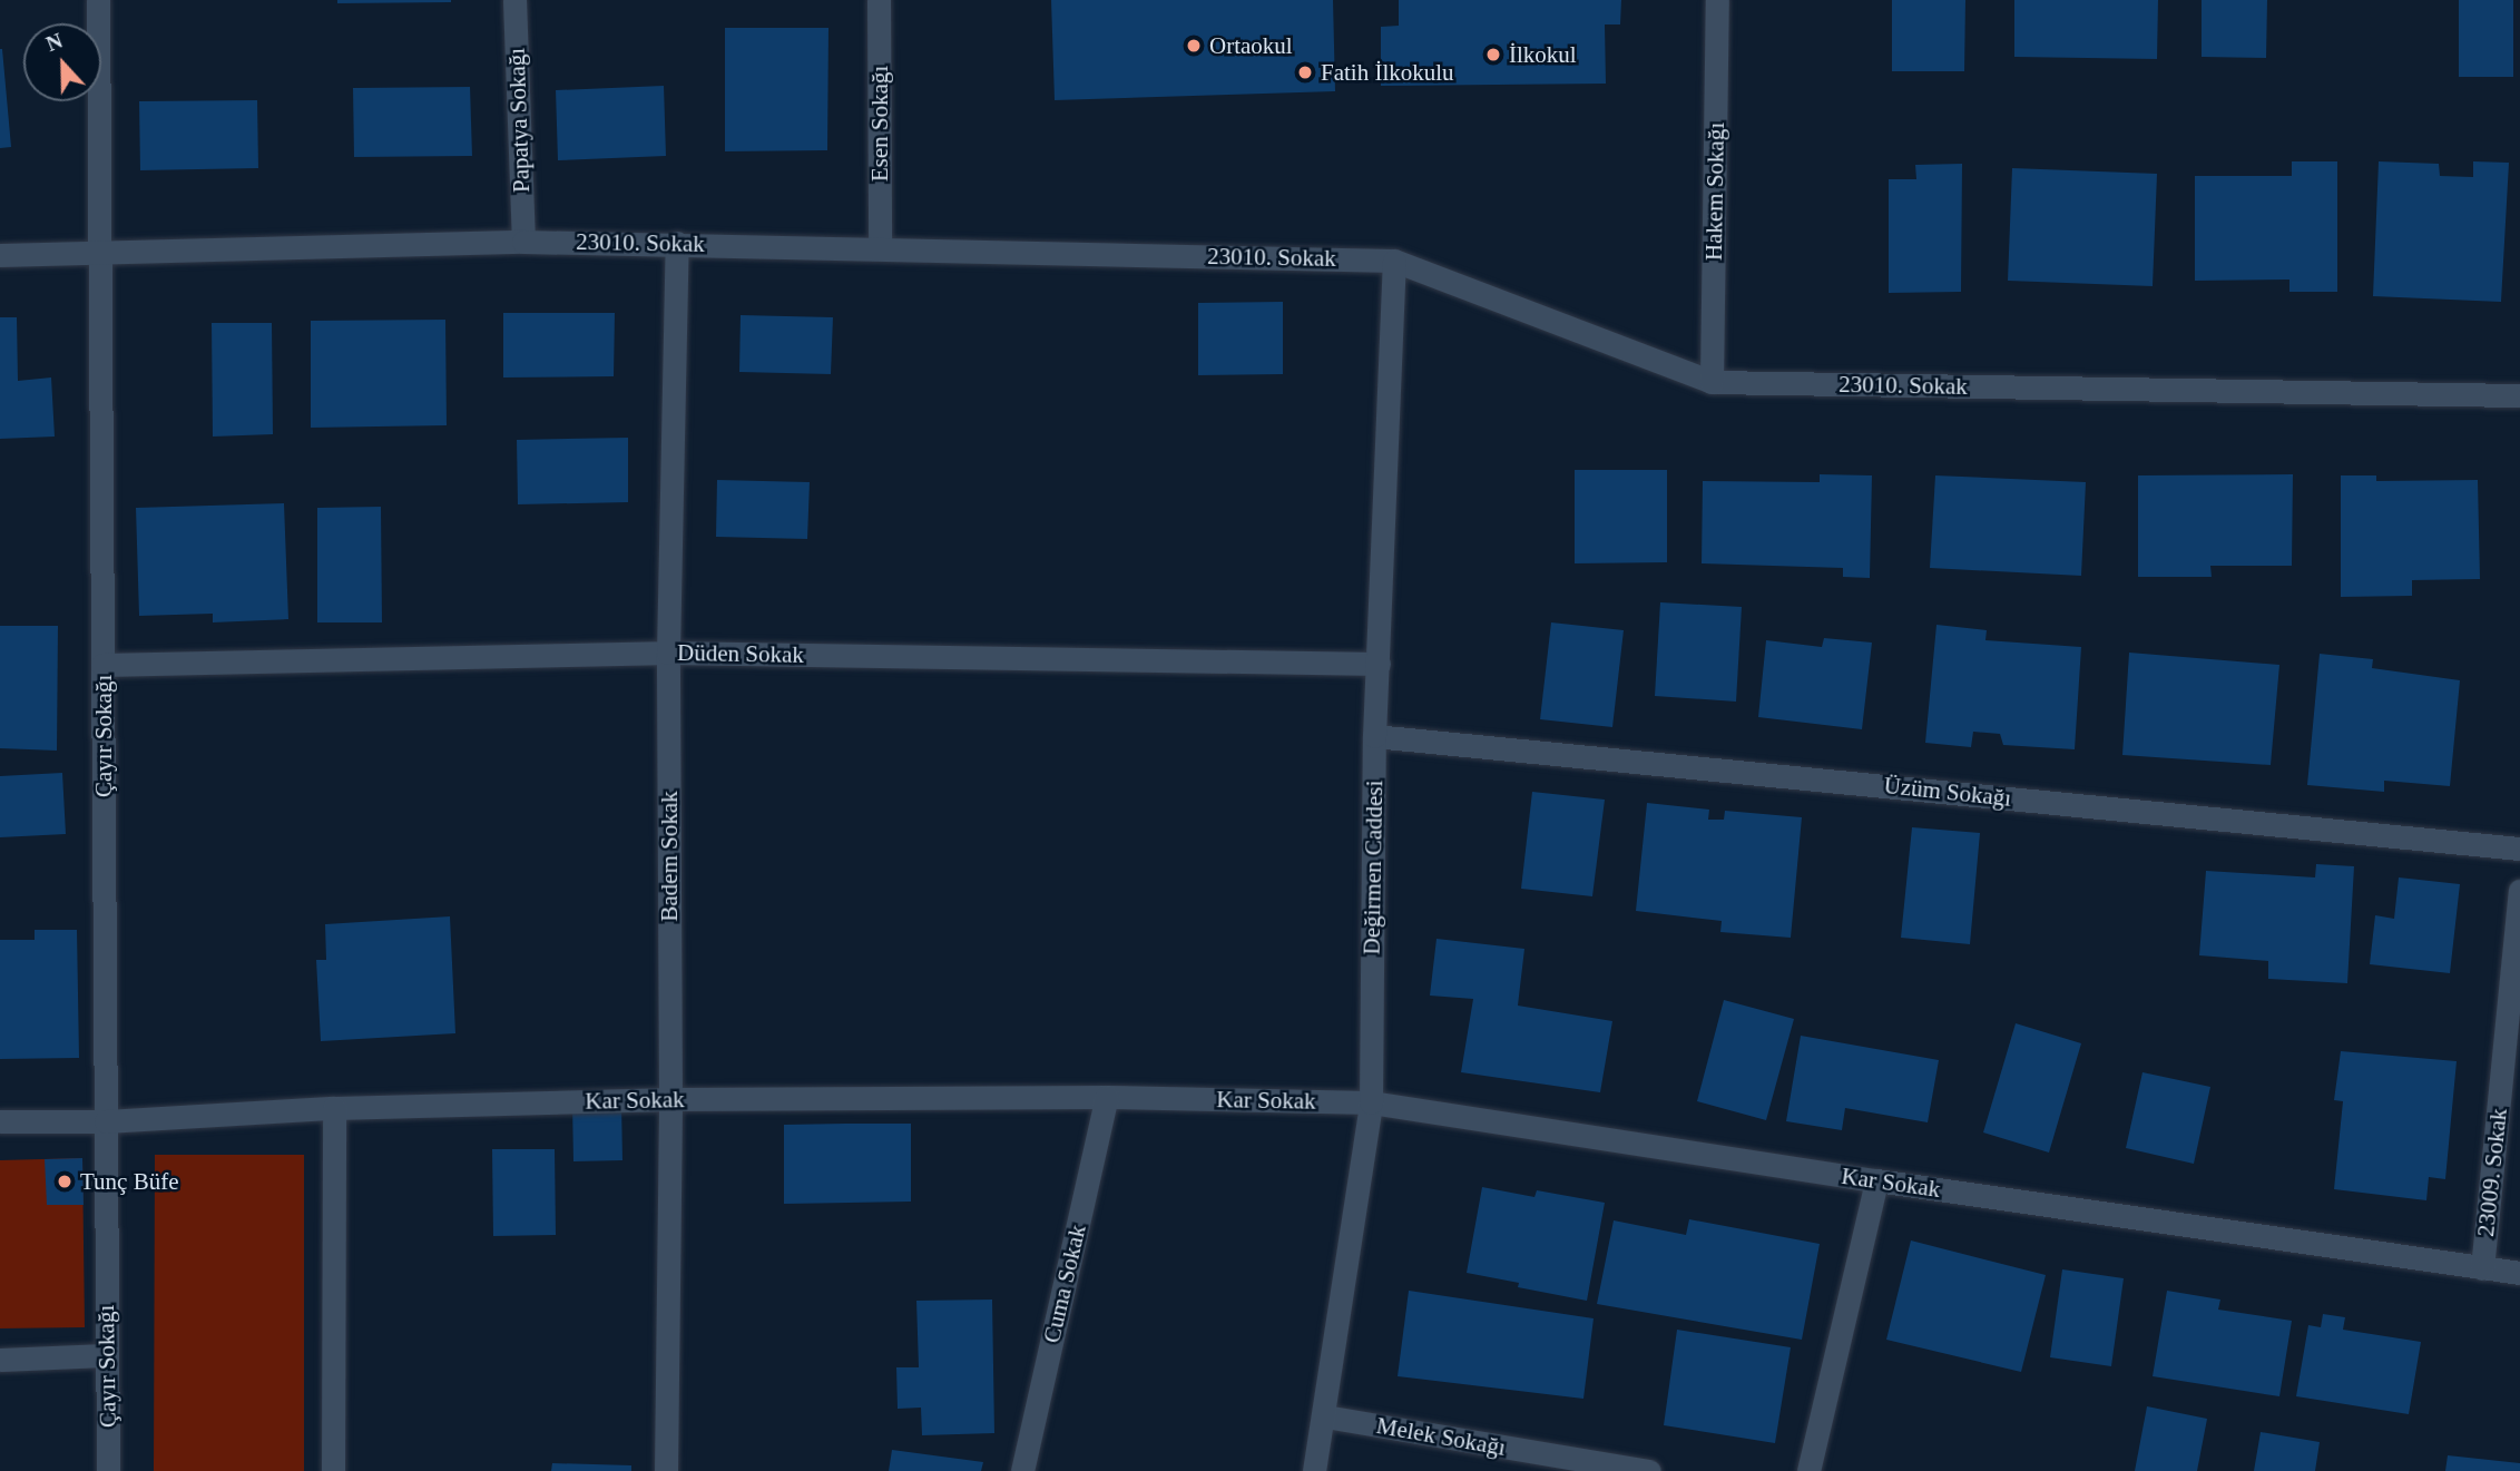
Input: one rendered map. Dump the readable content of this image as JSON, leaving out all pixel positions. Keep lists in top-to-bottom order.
{
  "streets": {
    "street": [
      "Papatya Sokağı",
      "Esen Sokağı",
      "Hakem Sokağı",
      "23010. Sokak",
      "Düden Sokak",
      "Çayır Sokağı",
      "Üzüm Sokağı",
      "Badem Sokak",
      "Değirmen Caddesi",
      "Kar Sokak",
      "23009. Sokak",
      "Cuma Sokak",
      "Melek Sokağı"
    ]
  },
  "crossings": [
    ["Papatya Sokağı", "23010. Sokak"],
    ["Esen Sokağı", "23010. Sokak"],
    ["Hakem Sokağı", "23010. Sokak"],
    ["23010. Sokak", "Çayır Sokağı"],
    ["23010. Sokak", "Badem Sokak"],
    ["23010. Sokak", "Değirmen Caddesi"],
    ["Düden Sokak", "Çayır Sokağı"],
    ["Düden Sokak", "Badem Sokak"],
    ["Düden Sokak", "Değirmen Caddesi"],
    ["Çayır Sokağı", "Kar Sokak"],
    ["Üzüm Sokağı", "Değirmen Caddesi"],
    ["Badem Sokak", "Kar Sokak"],
    ["Değirmen Caddesi", "Kar Sokak"],
    ["Değirmen Caddesi", "Melek Sokağı"],
    ["Kar Sokak", "23009. Sokak"],
    ["Kar Sokak", "Cuma Sokak"]
  ],
  "places": [
    "Ortaokul",
    "İlkokul",
    "Fatih İlkokulu",
    "Tunç Büfe"
  ],
  "north": "top"
}
